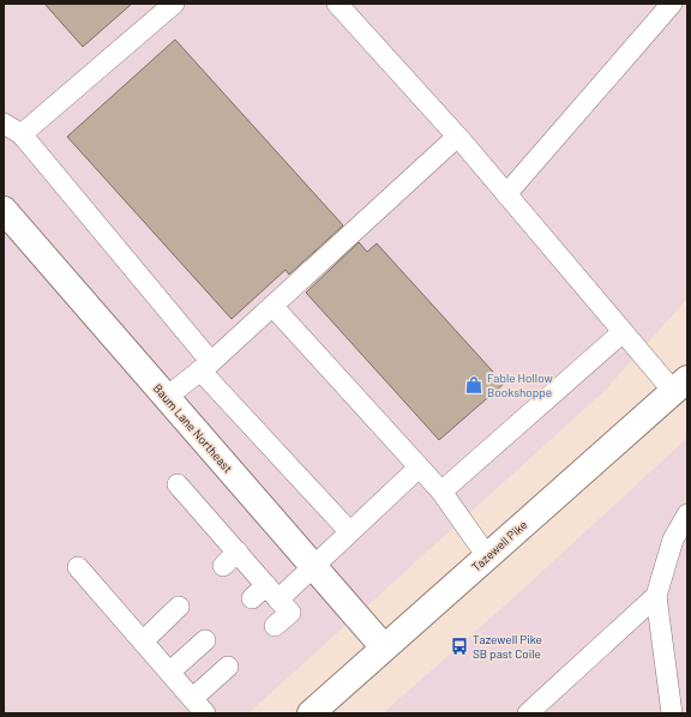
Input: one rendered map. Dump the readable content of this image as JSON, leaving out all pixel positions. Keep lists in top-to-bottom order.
{
  "streets": {
    "street": ["Baum Lane Northeast", "Tazewell Pike"]
  },
  "crossings": [
    ["Baum Lane Northeast", "Tazewell Pike"]
  ],
  "places": {
    "shop": ["Fable Hollow Bookshoppe"],
    "bus stop": ["Tazewell Pike SB past Coile"]
  }
}
